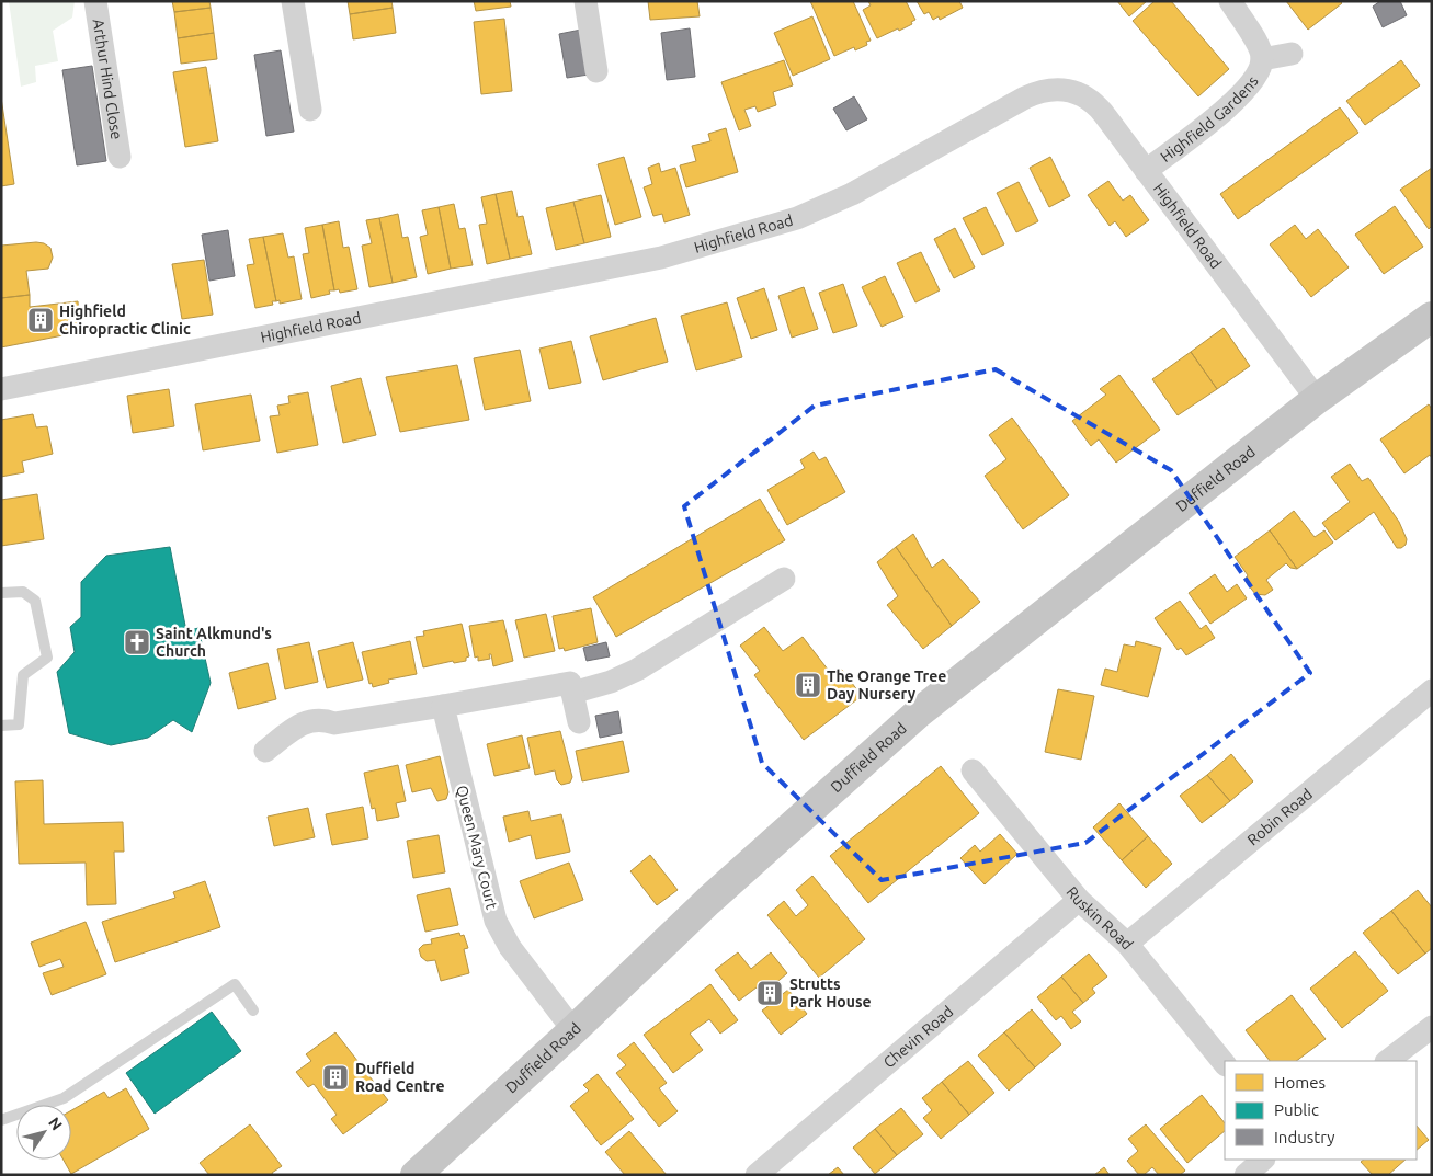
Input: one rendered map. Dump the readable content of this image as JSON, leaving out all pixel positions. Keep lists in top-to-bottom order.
{
  "streets": {
    "main road": ["Duffield Road"],
    "street": [
      "Arthur Hind Close",
      "Highfield Gardens",
      "Highfield Road",
      "Robin Road",
      "Queen Mary Court",
      "Ruskin Road",
      "Chevin Road"
    ]
  },
  "crossings": [
    ["Highfield Gardens", "Highfield Road"],
    ["Highfield Road", "Duffield Road"],
    ["Duffield Road", "Queen Mary Court"],
    ["Robin Road", "Ruskin Road"],
    ["Ruskin Road", "Chevin Road"]
  ],
  "places": {
    "building": [
      "Highfield Chiropractic Clinic",
      "The Orange Tree Day Nursery",
      "Strutts Park House",
      "Duffield Road Centre"
    ],
    "church": ["Saint Alkmund's Church"]
  },
  "legend": ["Homes", "Public", "Industry"],
  "north": "top right"
}
